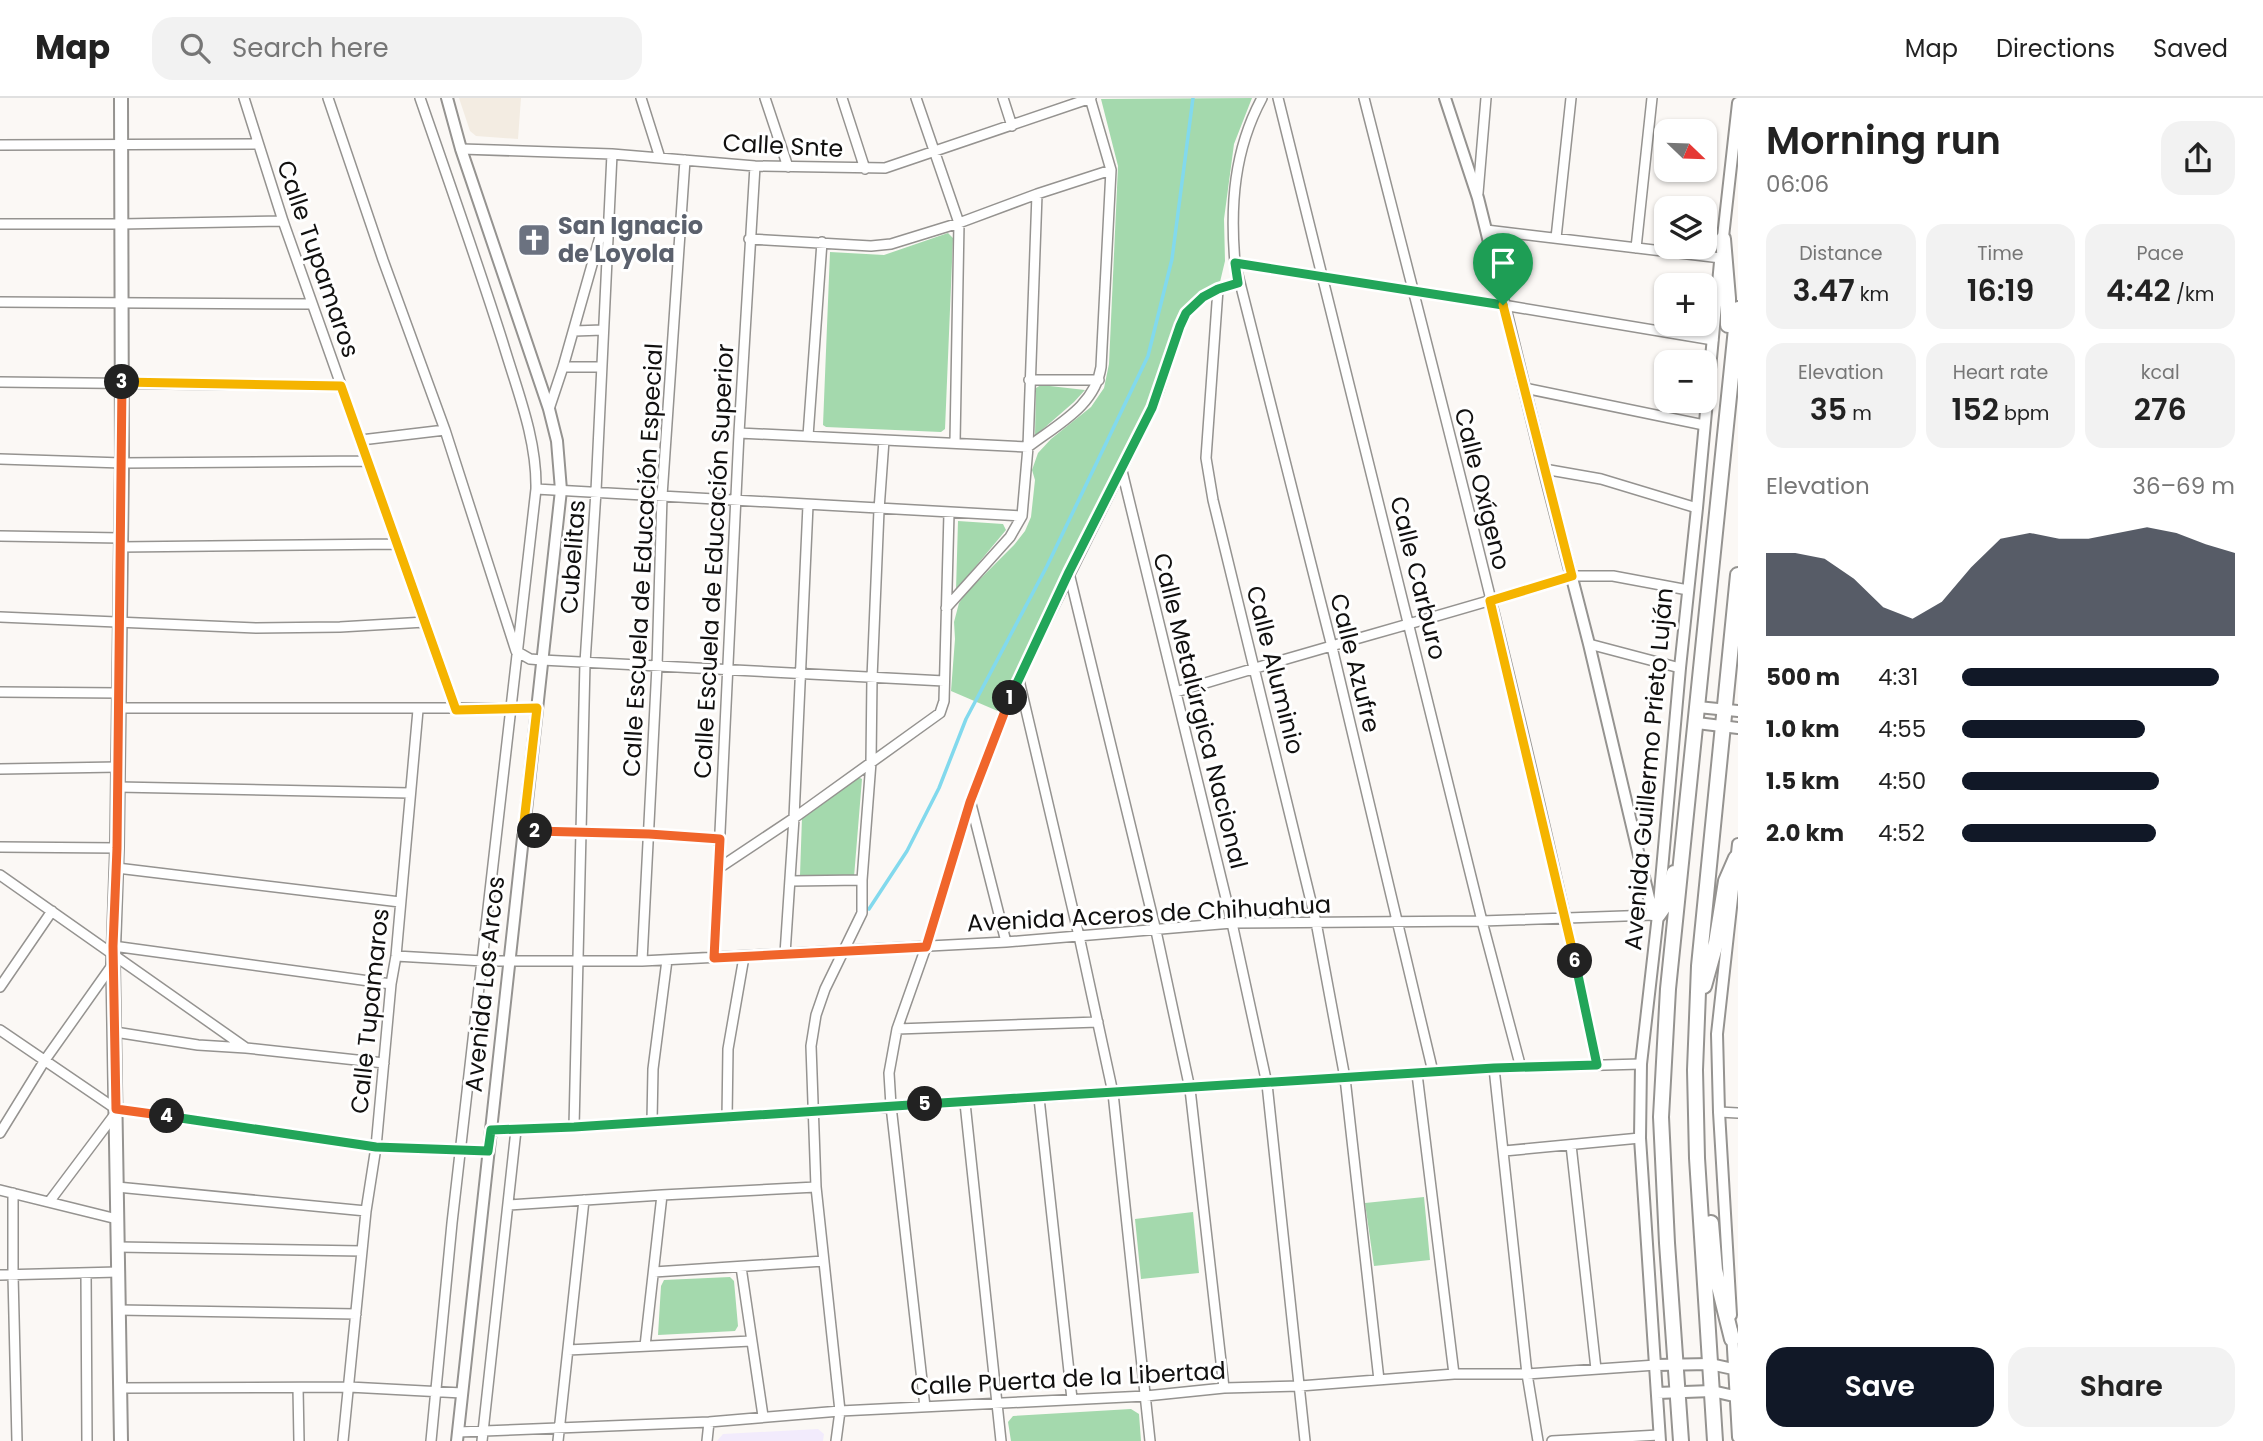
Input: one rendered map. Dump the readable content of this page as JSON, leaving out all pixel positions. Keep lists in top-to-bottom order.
{
  "streets": {
    "main road": ["Avenida Guillermo Prieto Luján"],
    "street": [
      "Calle Snte",
      "Calle Tupamaros",
      "Calle Oxígeno",
      "Cubelitas",
      "Calle Escuela de Educación Especial",
      "Calle Escuela de Educación Superior",
      "Calle Carburo",
      "Calle Azufre",
      "Calle Aluminio",
      "Calle Metalúrgica Nacional",
      "Avenida Aceros de Chihuahua",
      "Avenida Los Arcos",
      "Calle Puerta de la Libertad"
    ]
  },
  "crossings": [
    ["Calle Snte", "Cubelitas"],
    ["Calle Snte", "Calle Escuela de Educación Especial"],
    ["Calle Snte", "Calle Escuela de Educación Superior"],
    ["Calle Snte", "Avenida Los Arcos"],
    ["Calle Tupamaros", "Avenida Aceros de Chihuahua"],
    ["Calle Oxígeno", "Avenida Aceros de Chihuahua"],
    ["Cubelitas", "Avenida Aceros de Chihuahua"],
    ["Calle Escuela de Educación Especial", "Avenida Aceros de Chihuahua"],
    ["Calle Escuela de Educación Superior", "Avenida Aceros de Chihuahua"],
    ["Calle Carburo", "Avenida Aceros de Chihuahua"],
    ["Calle Azufre", "Avenida Aceros de Chihuahua"],
    ["Calle Aluminio", "Avenida Aceros de Chihuahua"],
    ["Calle Aluminio", "Calle Puerta de la Libertad"],
    ["Calle Metalúrgica Nacional", "Avenida Aceros de Chihuahua"],
    ["Calle Metalúrgica Nacional", "Calle Puerta de la Libertad"],
    ["Avenida Guillermo Prieto Luján", "Avenida Aceros de Chihuahua"],
    ["Avenida Guillermo Prieto Luján", "Calle Puerta de la Libertad"],
    ["Avenida Aceros de Chihuahua", "Avenida Los Arcos"],
    ["Avenida Los Arcos", "Calle Puerta de la Libertad"]
  ],
  "places": {
    "church": ["San Ignacio de Loyola"]
  },
  "north": "bottom right",
  "page": {
    "header": "Map",
    "search": "Search here",
    "nav": ["Map", "Directions", "Saved"],
    "heading": ["Morning run", "06:06"],
    "map_buttons": ["+", "−"],
    "stats": [
      ["Distance", "3.47 km"],
      ["Time", "16:19"],
      ["Pace", "4:42 /km"],
      ["Elevation", "35 m"],
      ["Heart rate", "152 bpm"],
      ["kcal", "276"]
    ],
    "pins": [
      "3",
      "1",
      "2",
      "6",
      "5",
      "4"
    ],
    "chart": ["Elevation", "36–69 m"],
    "list": [
      {
        "name": "500 m",
        "note": "4:31"
      },
      {
        "name": "1.0 km",
        "note": "4:55"
      },
      {
        "name": "1.5 km",
        "note": "4:50"
      },
      {
        "name": "2.0 km",
        "note": "4:52"
      }
    ],
    "buttons": ["Save", "Share"]
  }
}
